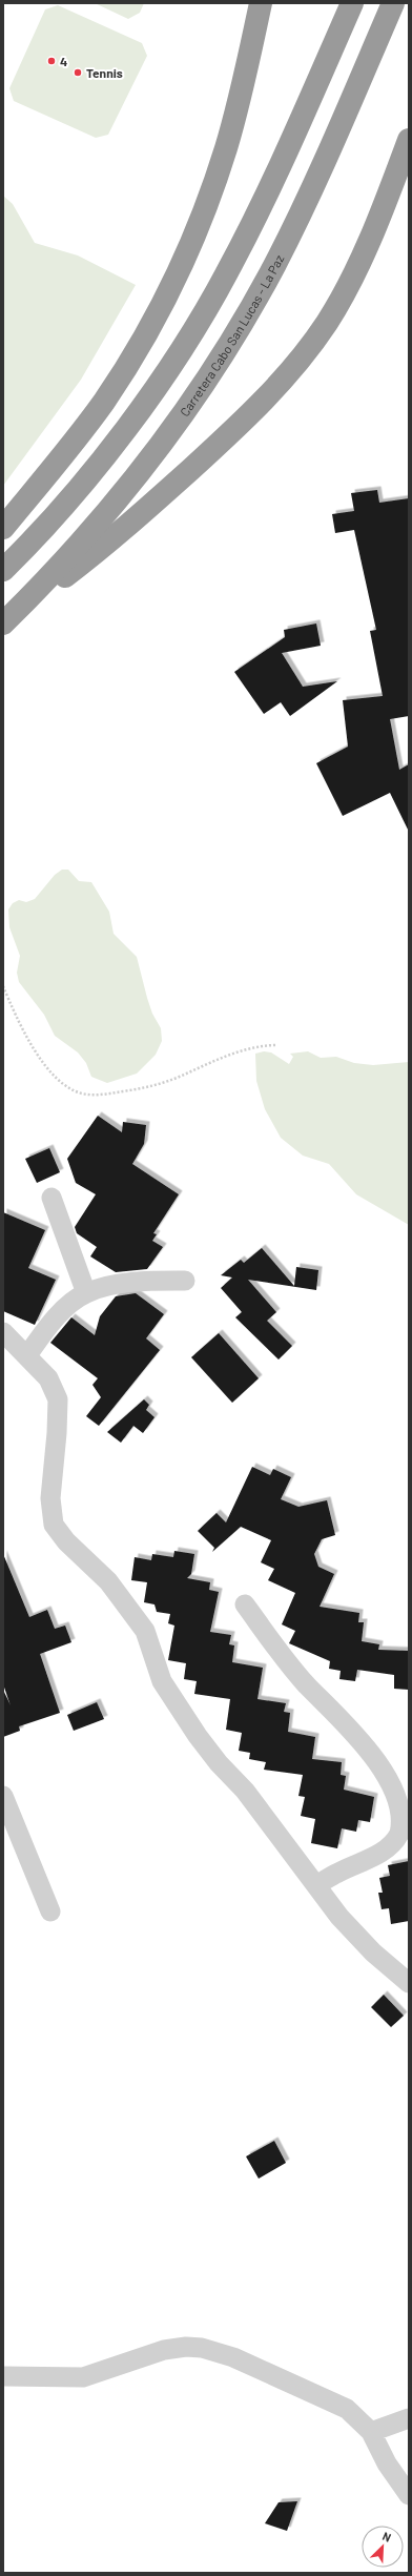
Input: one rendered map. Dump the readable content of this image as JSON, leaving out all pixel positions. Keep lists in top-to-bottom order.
{
  "streets": {
    "highway": ["Carretera Cabo San Lucas - La Paz"]
  },
  "places": ["4", "Tennis"],
  "north": "top right"
}
